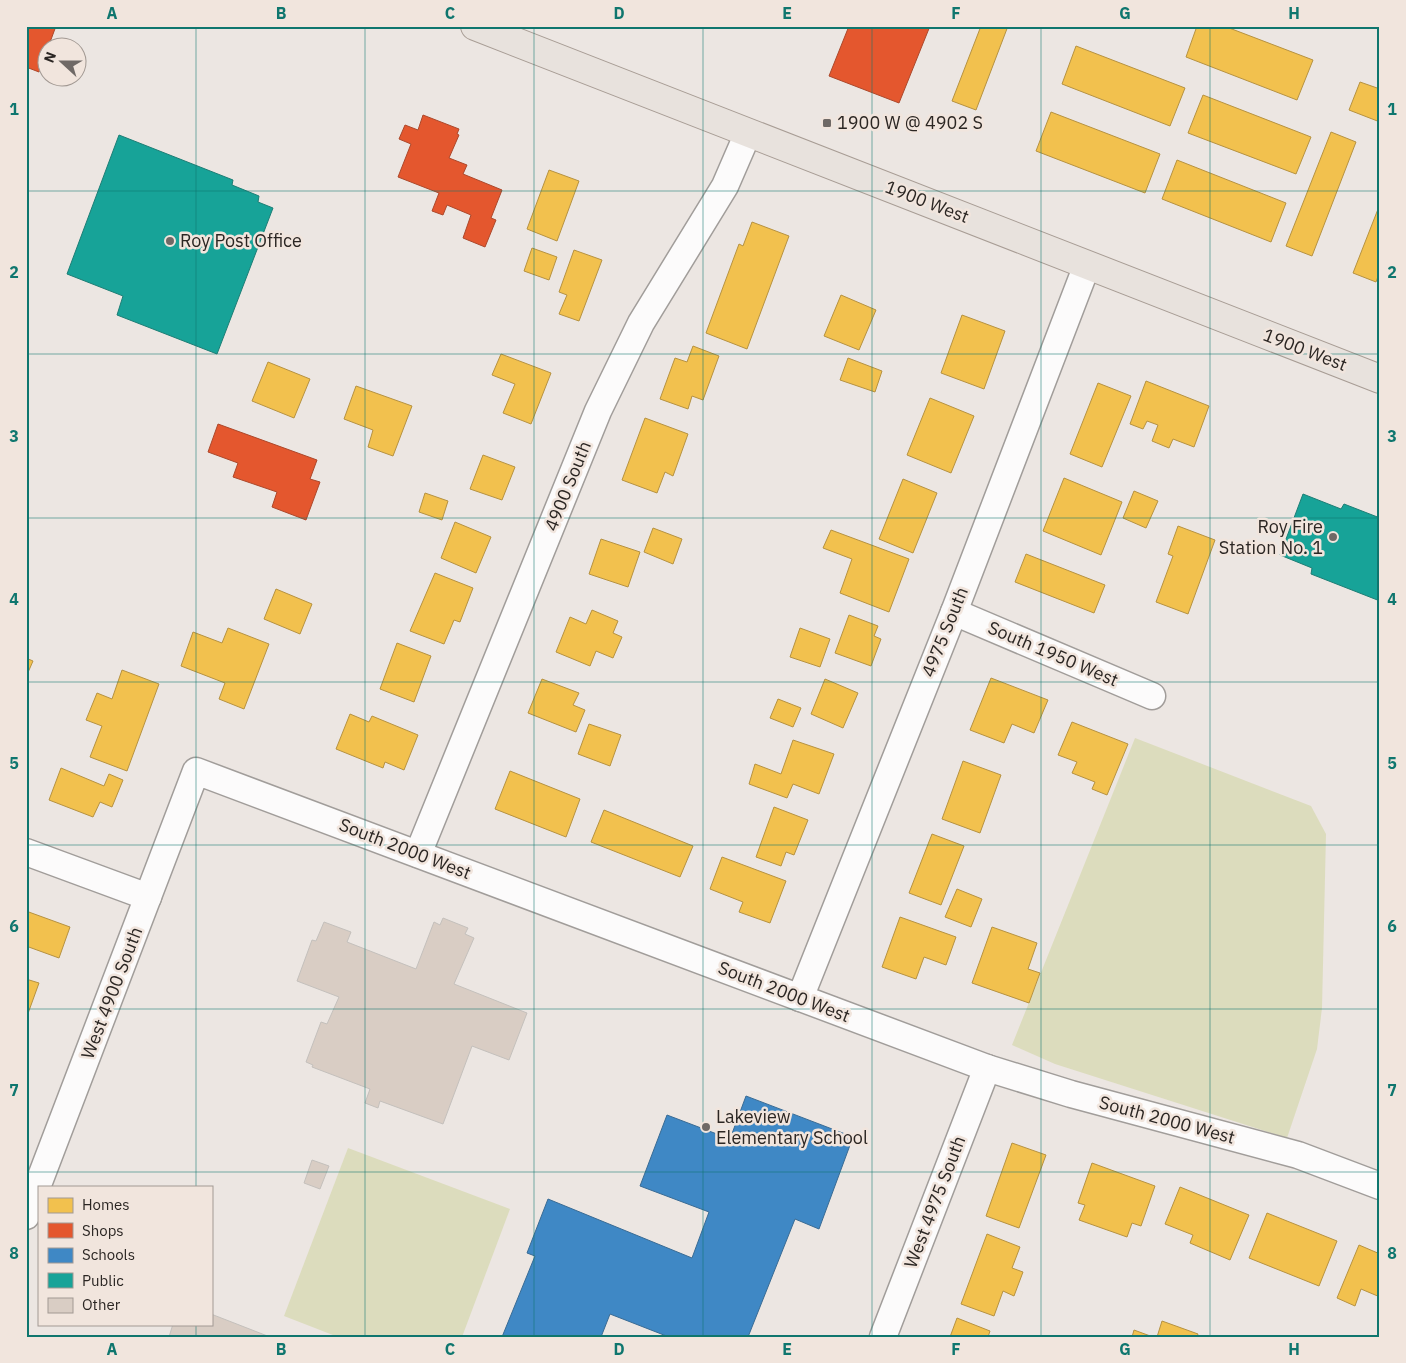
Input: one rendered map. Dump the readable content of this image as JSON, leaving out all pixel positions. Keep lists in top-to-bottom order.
{
  "streets": {
    "main road": ["1900 West"],
    "street": [
      "4900 South",
      "4975 South",
      "South 1950 West",
      "South 2000 West",
      "West 4900 South",
      "West 4975 South"
    ]
  },
  "crossings": [
    ["1900 West", "4900 South"],
    ["1900 West", "4975 South"],
    ["4900 South", "South 2000 West"],
    ["4975 South", "South 1950 West"],
    ["4975 South", "South 2000 West"],
    ["South 2000 West", "West 4900 South"],
    ["South 2000 West", "West 4975 South"]
  ],
  "places": {
    "transit": ["1900 W @ 4902 S"],
    "other": ["Roy Post Office", "Roy Fire Station No. 1", "Lakeview Elementary School"]
  },
  "legend": [
    "Homes",
    "Shops",
    "Schools",
    "Public",
    "Other"
  ],
  "north": "left",
  "grid": {
    "columns": [
      "A",
      "B",
      "C",
      "D",
      "E",
      "F",
      "G",
      "H"
    ],
    "rows": [
      "1",
      "2",
      "3",
      "4",
      "5",
      "6",
      "7",
      "8"
    ]
  }
}
